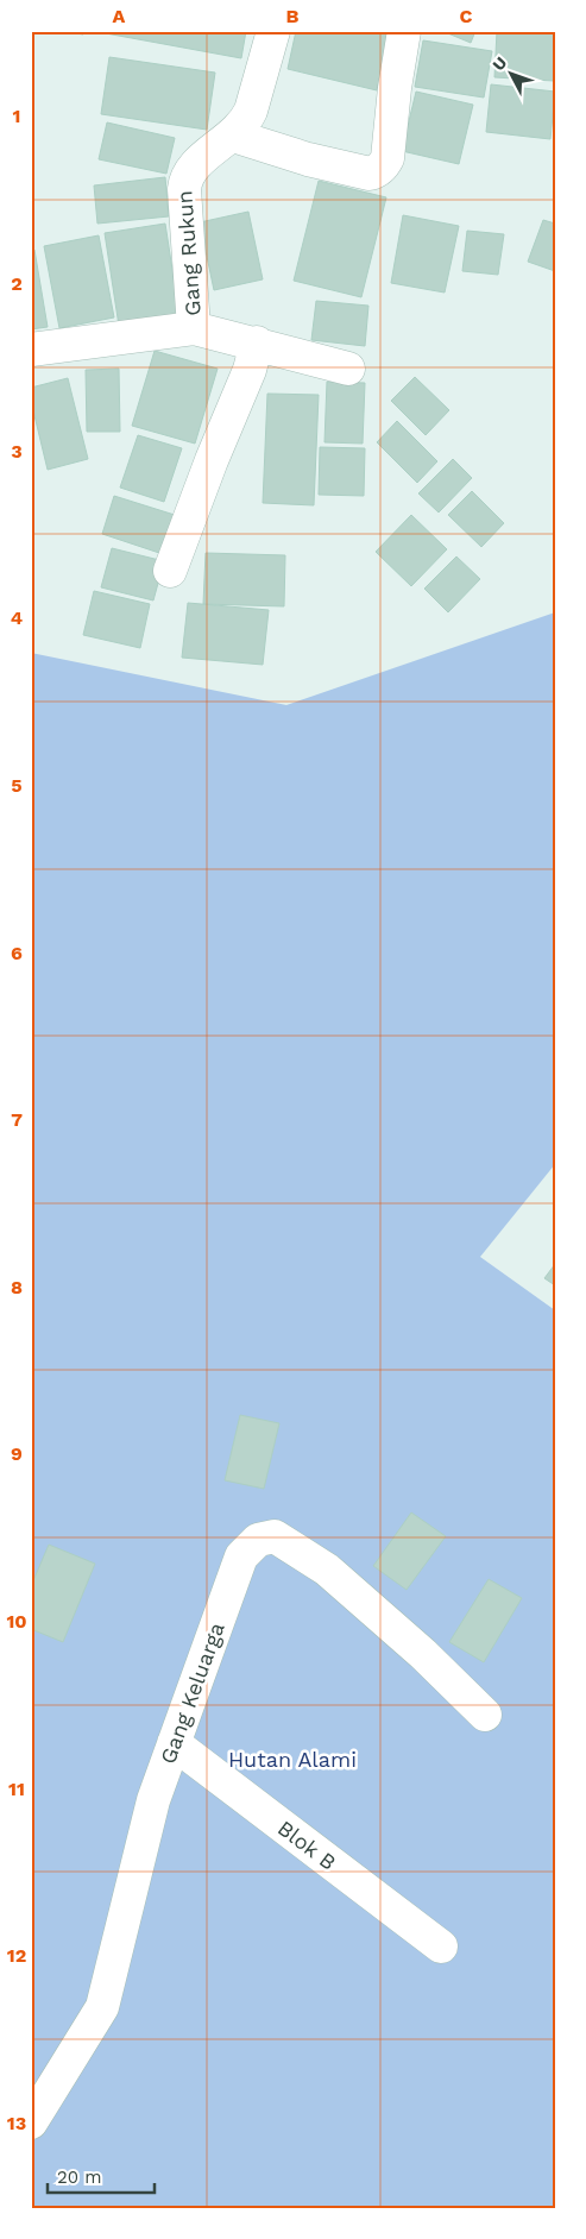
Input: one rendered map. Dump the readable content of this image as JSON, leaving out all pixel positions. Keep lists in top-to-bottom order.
{
  "streets": {
    "street": ["Gang Rukun", "Gang Keluarga", "Blok B"]
  },
  "crossings": [
    ["Gang Keluarga", "Blok B"]
  ],
  "parks": ["Hutan Alami"],
  "scale_bar": "20 m",
  "north": "top left",
  "grid": {
    "columns": ["A", "B", "C"],
    "rows": [
      "1",
      "2",
      "3",
      "4",
      "5",
      "6",
      "7",
      "8",
      "9",
      "10",
      "11",
      "12",
      "13"
    ]
  }
}
